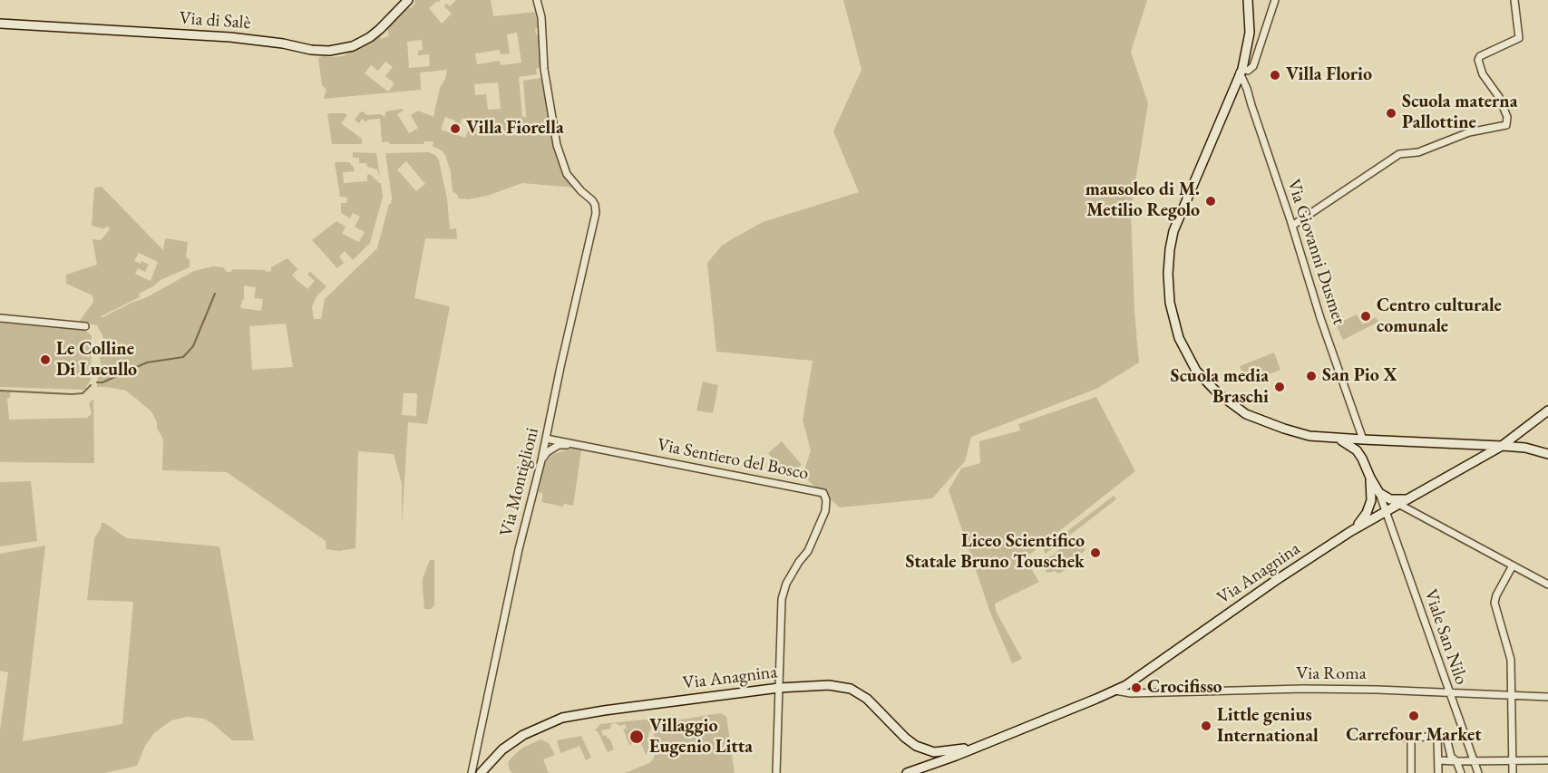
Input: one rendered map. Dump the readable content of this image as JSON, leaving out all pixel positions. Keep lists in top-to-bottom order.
{
  "streets": {
    "main road": ["Via di Salè", "Via Anagnina"],
    "street": [
      "Via Giovanni Dusmet",
      "Via Sentiero del Bosco",
      "Via Montiglioni",
      "Viale San Nilo",
      "Via Roma"
    ]
  },
  "crossings": [
    ["Via Sentiero del Bosco", "Via Montiglioni"],
    ["Via Sentiero del Bosco", "Via Anagnina"],
    ["Via Anagnina", "Viale San Nilo"],
    ["Via Anagnina", "Via Roma"],
    ["Viale San Nilo", "Via Roma"]
  ],
  "places": [
    "Villa Florio",
    "Scuola materna Pallottine",
    "Villa Fiorella",
    "mausoleo di M. Metilio Regolo",
    "Centro culturale comunale",
    "Le Colline Di Lucullo",
    "San Pio X",
    "Scuola media Braschi",
    "Liceo Scientifico Statale Bruno Touschek",
    "Crocifisso",
    "Carrefour Market",
    "Little genius International",
    "Villaggio Eugenio Litta"
  ]
}
